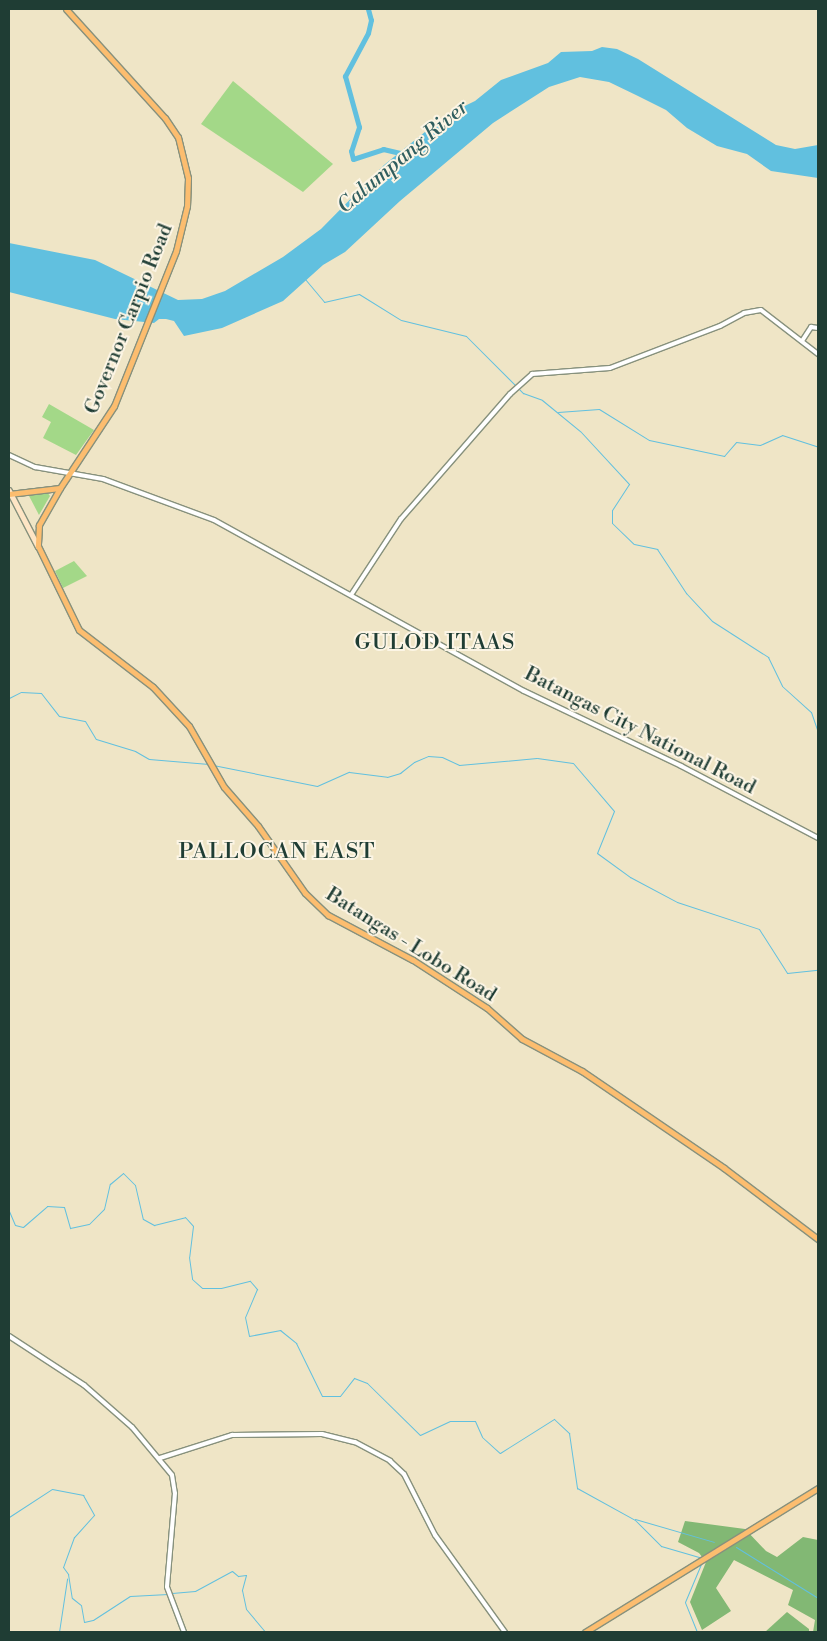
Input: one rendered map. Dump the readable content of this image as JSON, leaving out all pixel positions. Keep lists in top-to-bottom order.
{
  "streets": {
    "main road": ["Governor Carpio Road", "Batangas - Lobo Road"],
    "street": ["Batangas City National Road"]
  },
  "crossings": [
    ["Governor Carpio Road", "Batangas City National Road"],
    ["Governor Carpio Road", "Batangas - Lobo Road"]
  ],
  "districts": ["GULOD ITAAS", "PALLOCAN EAST"],
  "water": ["Calumpang River"]
}
